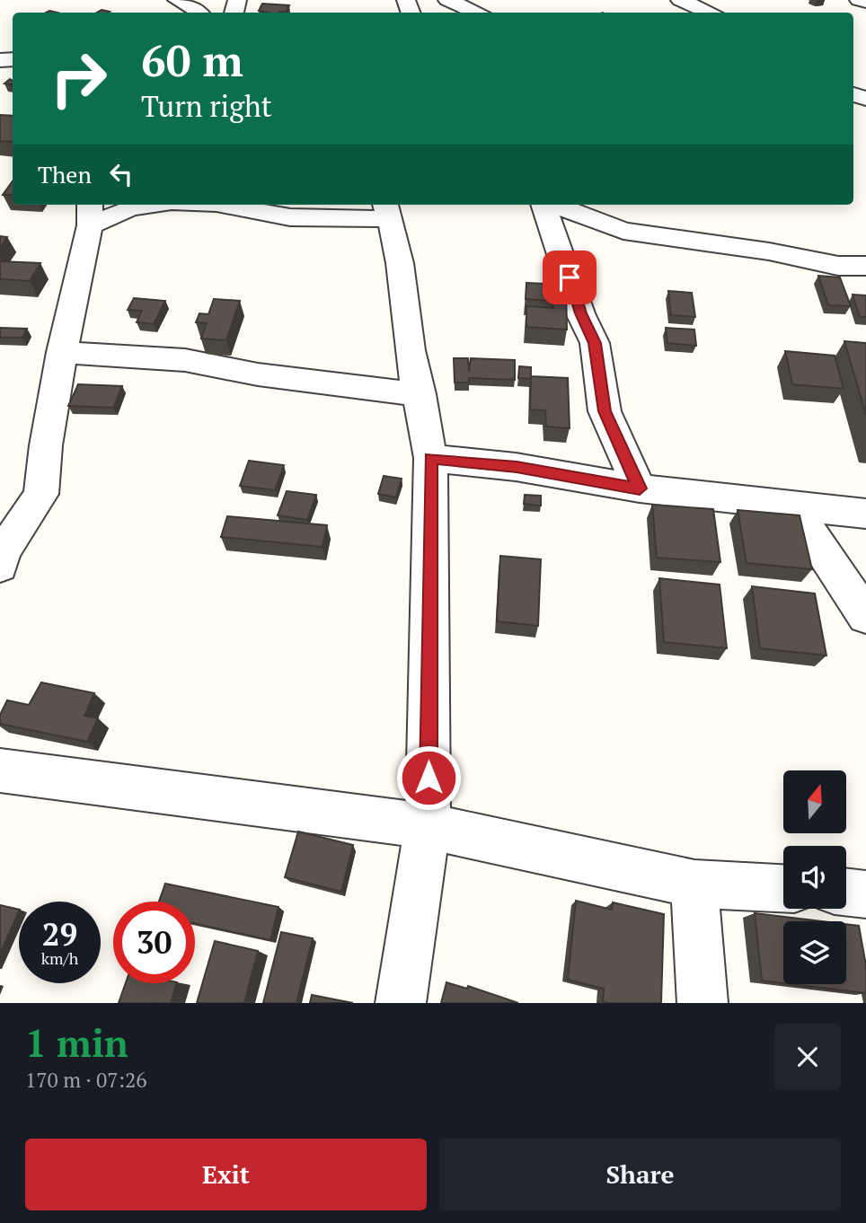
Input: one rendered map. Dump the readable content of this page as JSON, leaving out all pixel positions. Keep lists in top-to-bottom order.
{
  "north": "top",
  "page": {
    "turn": ["60 m", "Turn right"],
    "then": "Then",
    "speed": "29 km/h",
    "limit": "30",
    "heading": ["1 min", "170 m · 07:26"],
    "buttons": ["Exit", "Share"]
  }
}
